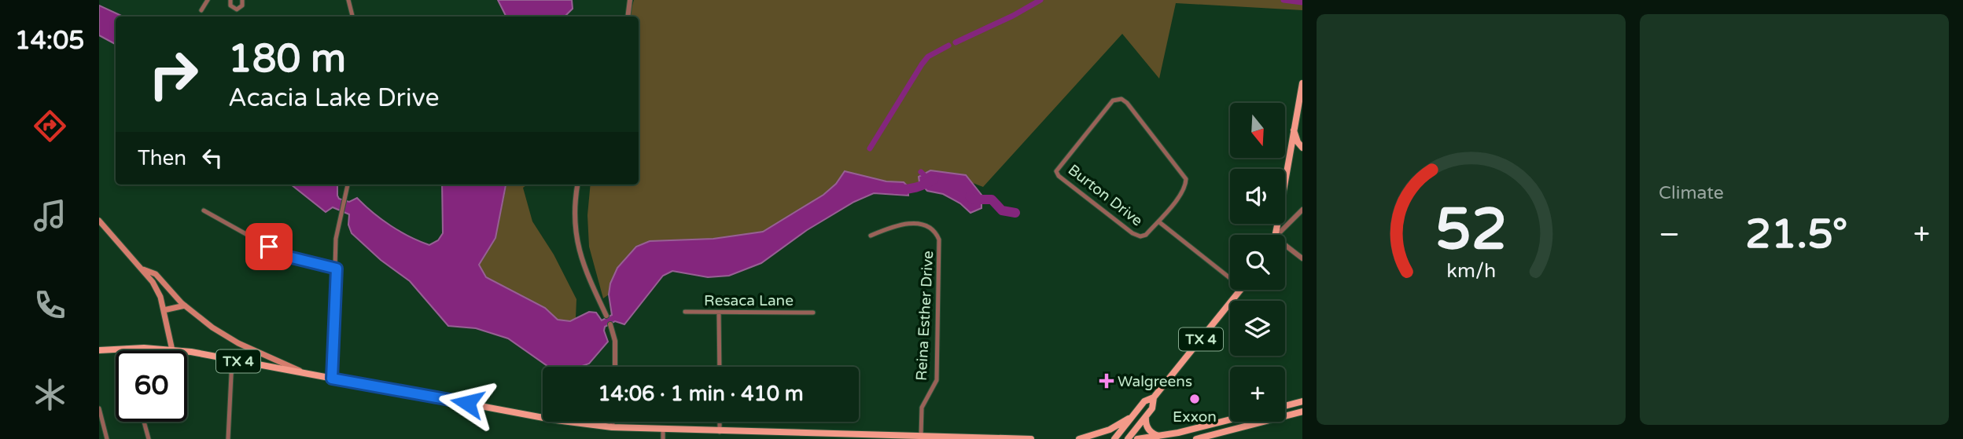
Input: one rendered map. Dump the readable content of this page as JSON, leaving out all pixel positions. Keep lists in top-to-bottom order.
{
  "streets": {
    "main road": ["TX 4"],
    "street": ["Burton Drive", "Resaca Lane", "Reina Esther Drive"]
  },
  "crossings": [
    ["Reina Esther Drive", "TX 4"]
  ],
  "places": {
    "health": ["Walgreens"],
    "other": ["Exxon"]
  },
  "north": "bottom",
  "page": {
    "tabs": "14:05",
    "tile": "Climate",
    "turn": ["180 m", "Acacia Lake Drive"],
    "map_buttons": "+",
    "then": "Then",
    "heat": ["−", "21.5°", "+"],
    "limit": "60",
    "trip": "14:06 · 1 min · 410 m",
    "gauge": ["52", "km/h"]
  }
}
